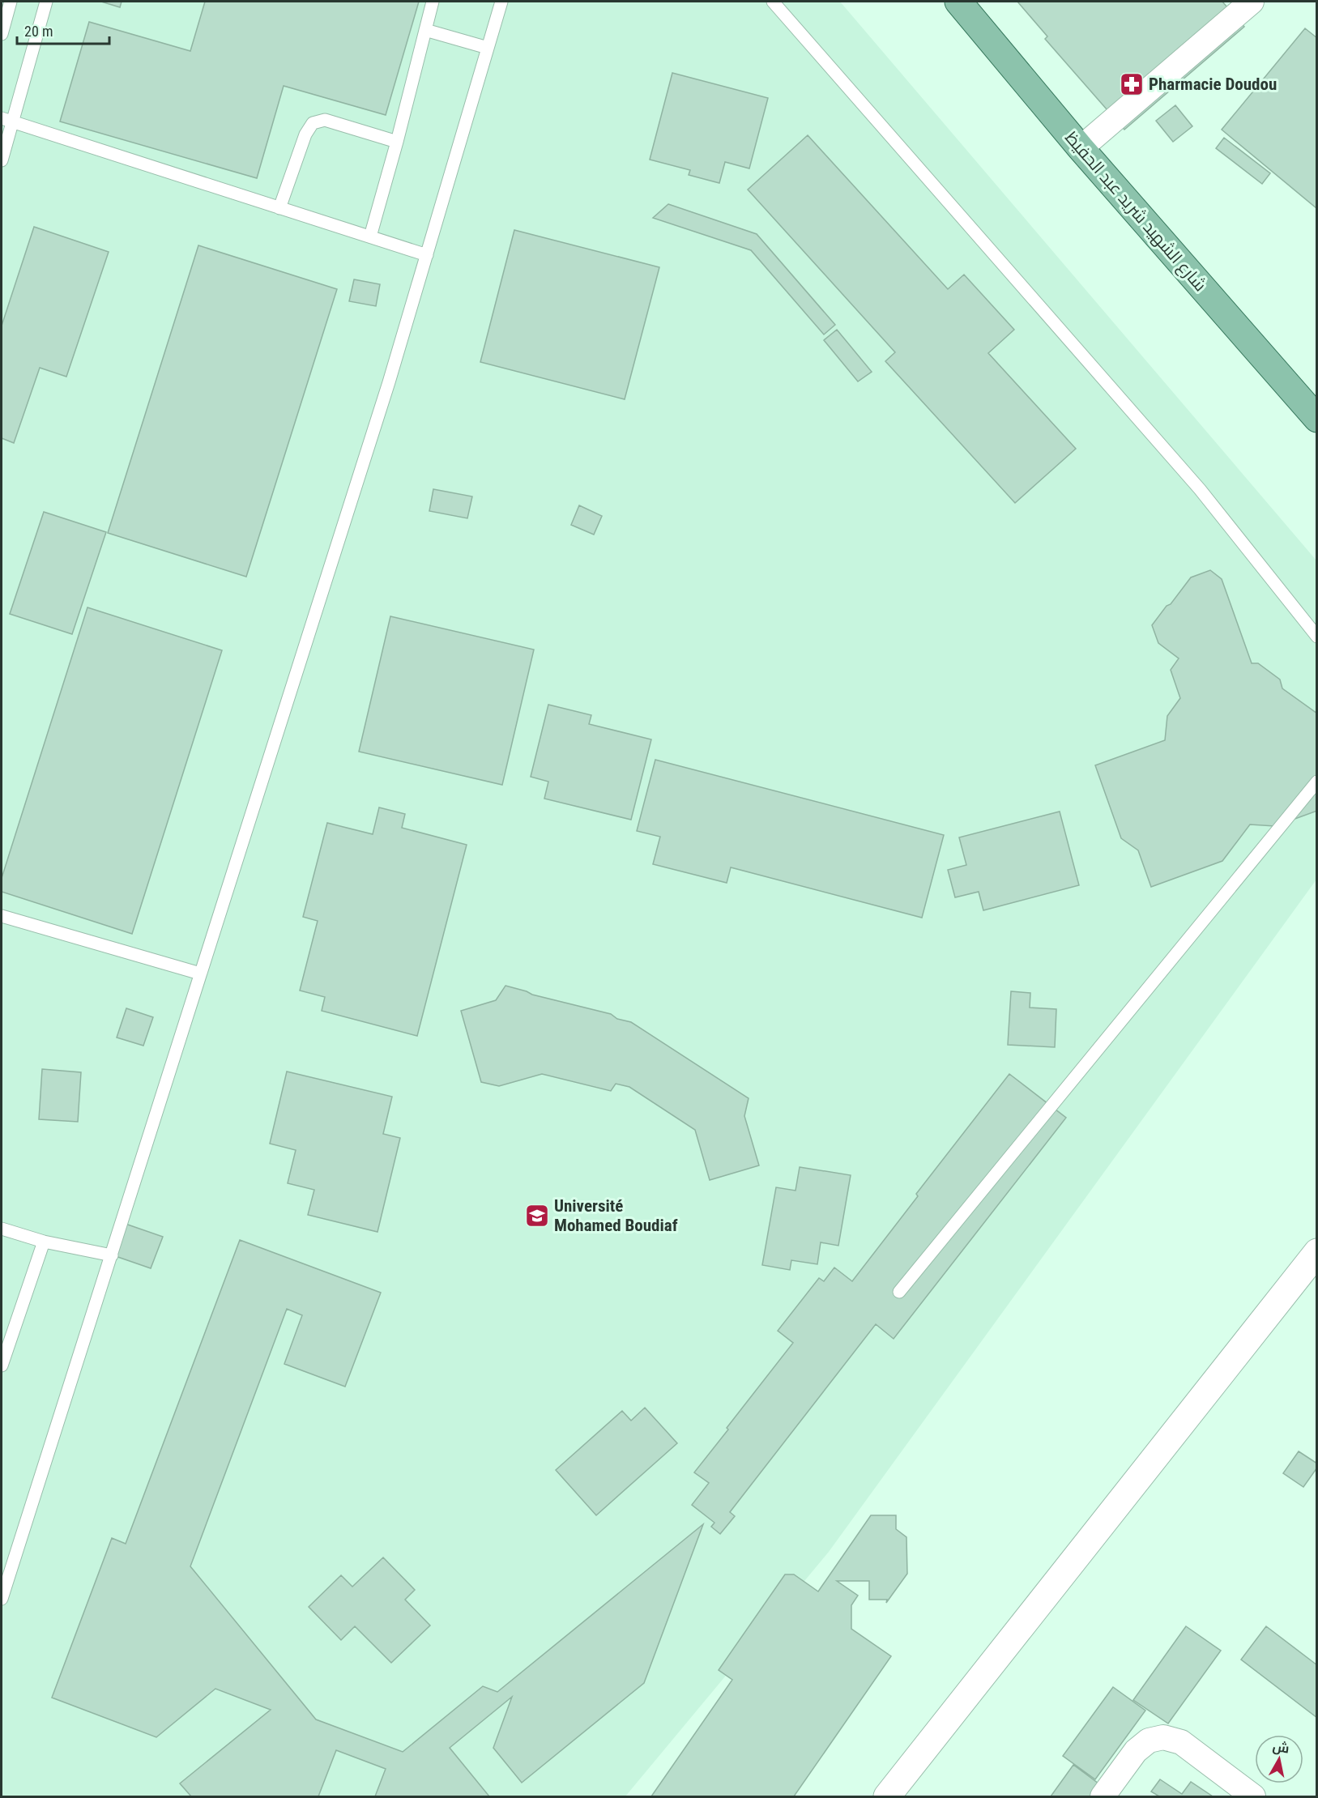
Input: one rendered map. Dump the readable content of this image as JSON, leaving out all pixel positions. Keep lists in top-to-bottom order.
{
  "streets": {
    "main road": ["شارع الشهيد شريد عبد الحفيظ"]
  },
  "places": {
    "pharmacy": ["Pharmacie Doudou"],
    "school or university": ["Université Mohamed Boudiaf"]
  },
  "scale_bar": "20 m",
  "north": "top"
}
